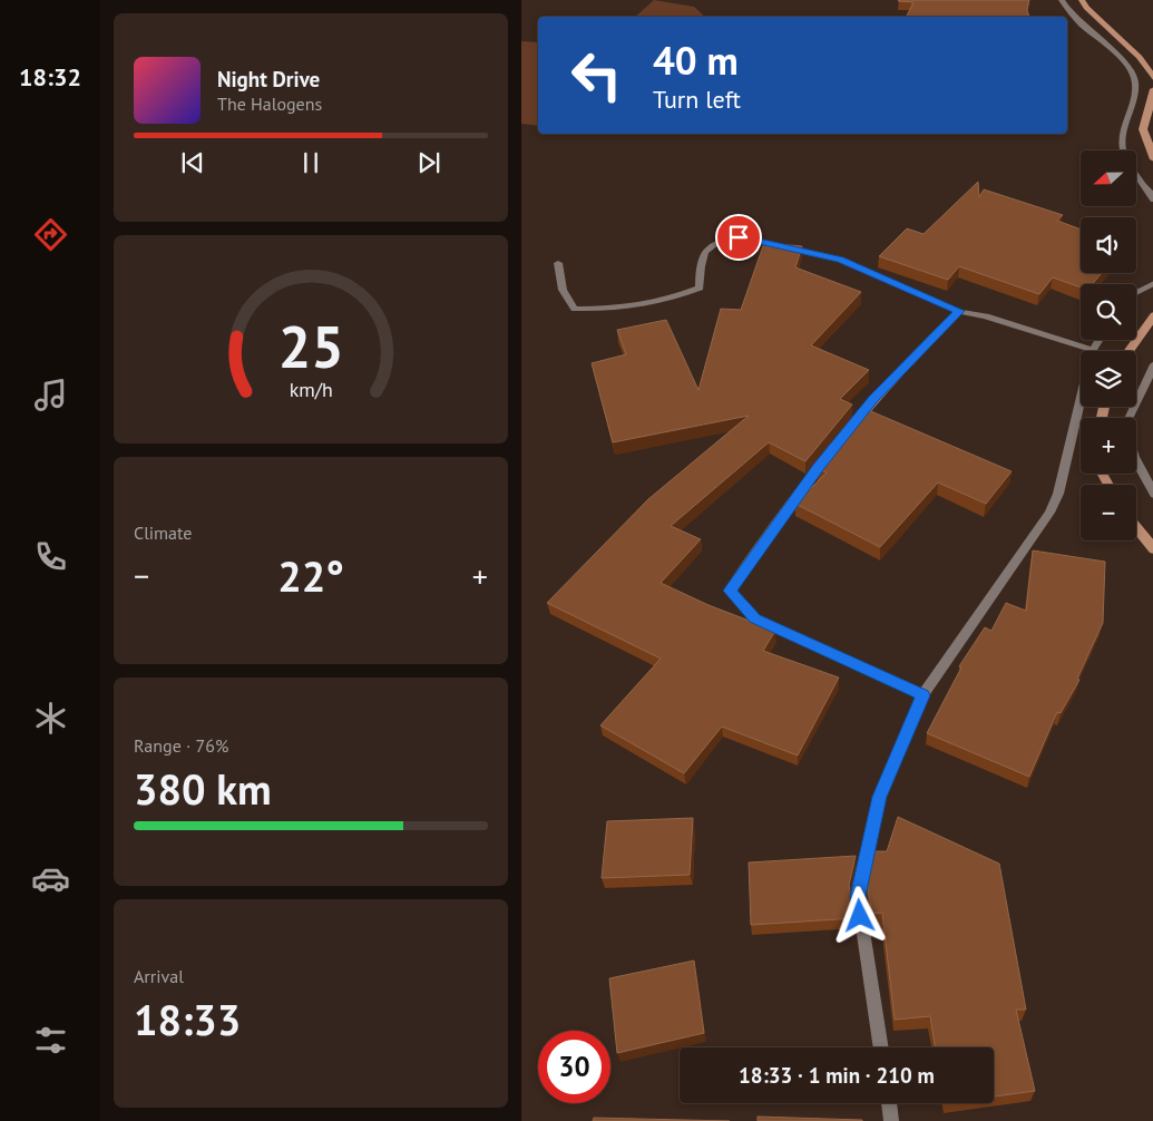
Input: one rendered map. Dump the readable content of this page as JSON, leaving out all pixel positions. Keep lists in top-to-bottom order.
{
  "north": "left",
  "page": {
    "tabs": "18:32",
    "turn": ["40 m", "Turn left"],
    "song": ["Night Drive", "The Halogens"],
    "map_buttons": ["+", "−"],
    "tile": [
      "Climate",
      ["Range · 76%", "380 km"],
      ["Arrival", "18:33"]
    ],
    "heat": ["−", "22°", "+"],
    "limit": "30",
    "trip": "18:33 · 1 min · 210 m",
    "gauge": ["25", "km/h"]
  }
}
